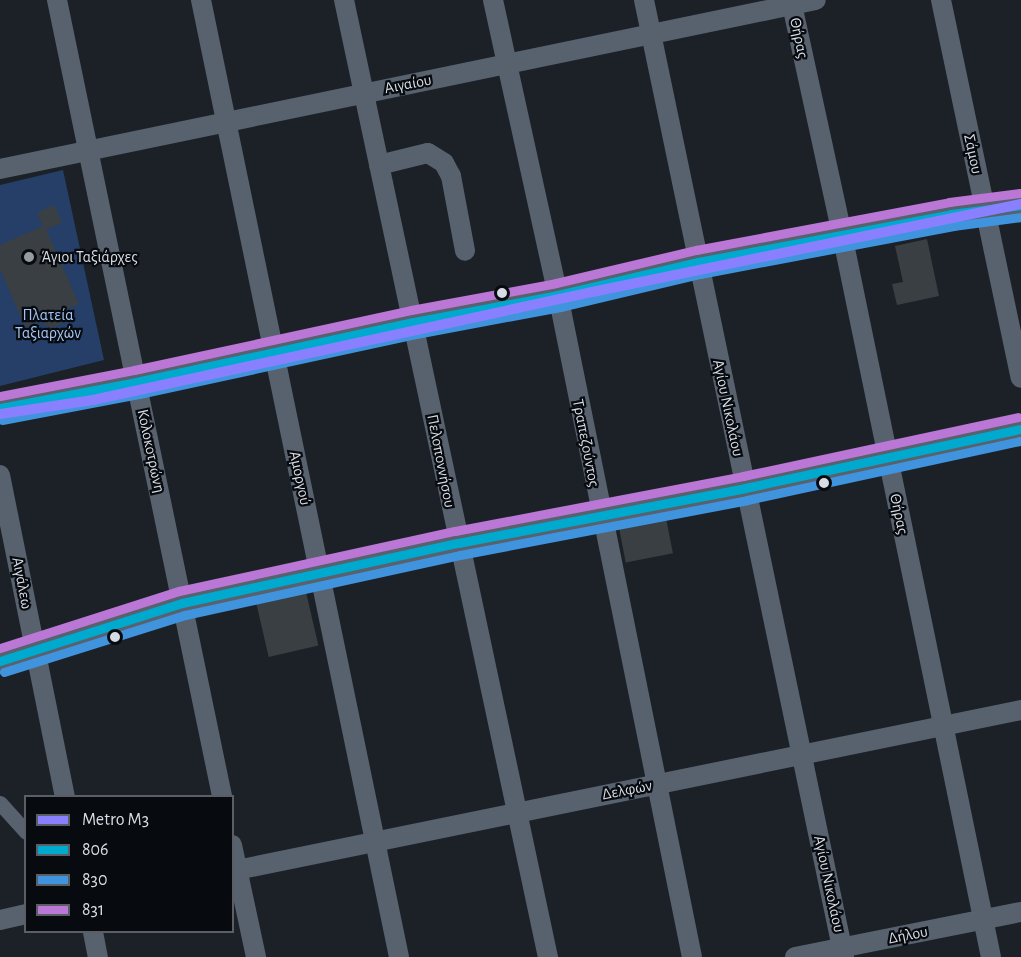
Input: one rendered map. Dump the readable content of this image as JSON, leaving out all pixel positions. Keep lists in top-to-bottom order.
{
  "streets": {
    "street": [
      "Θήρας",
      "Αιγαίου",
      "Σάμου",
      "Αγίου Νικολάου",
      "Τραπεζούντος",
      "Κολοκοτρώνη",
      "Πελοποννήσου",
      "Αμοργού",
      "Αιγάλεω",
      "Δελφών",
      "Δήλου"
    ]
  },
  "crossings": [
    ["Θήρας", "Αιγαίου"],
    ["Θήρας", "Δελφών"],
    ["Θήρας", "Δήλου"],
    ["Αιγαίου", "Αγίου Νικολάου"],
    ["Αιγαίου", "Τραπεζούντος"],
    ["Αιγαίου", "Κολοκοτρώνη"],
    ["Αιγαίου", "Πελοποννήσου"],
    ["Αιγαίου", "Αμοργού"],
    ["Αγίου Νικολάου", "Δελφών"],
    ["Αγίου Νικολάου", "Δήλου"],
    ["Τραπεζούντος", "Δελφών"],
    ["Πελοποννήσου", "Δελφών"],
    ["Αμοργού", "Δελφών"]
  ],
  "parks": ["Πλατεία Ταξιαρχών"],
  "places": ["Άγιοι Ταξιάρχες"],
  "lines": [
    "transit line 831",
    "metro line Μ3",
    "transit line 806",
    "transit line 830"
  ],
  "legend": [
    "Metro Μ3",
    "806",
    "830",
    "831"
  ]
}
